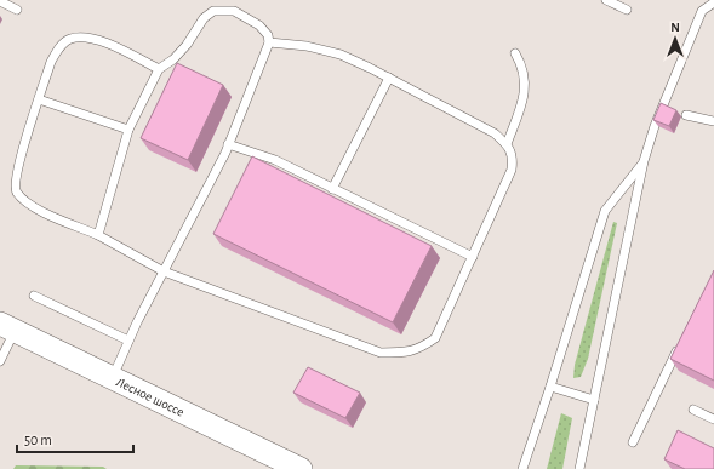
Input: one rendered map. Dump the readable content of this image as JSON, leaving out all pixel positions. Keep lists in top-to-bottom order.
{
  "streets": {
    "street": ["Лесное шоссе"]
  },
  "scale_bar": "50 m",
  "north": "top"
}
